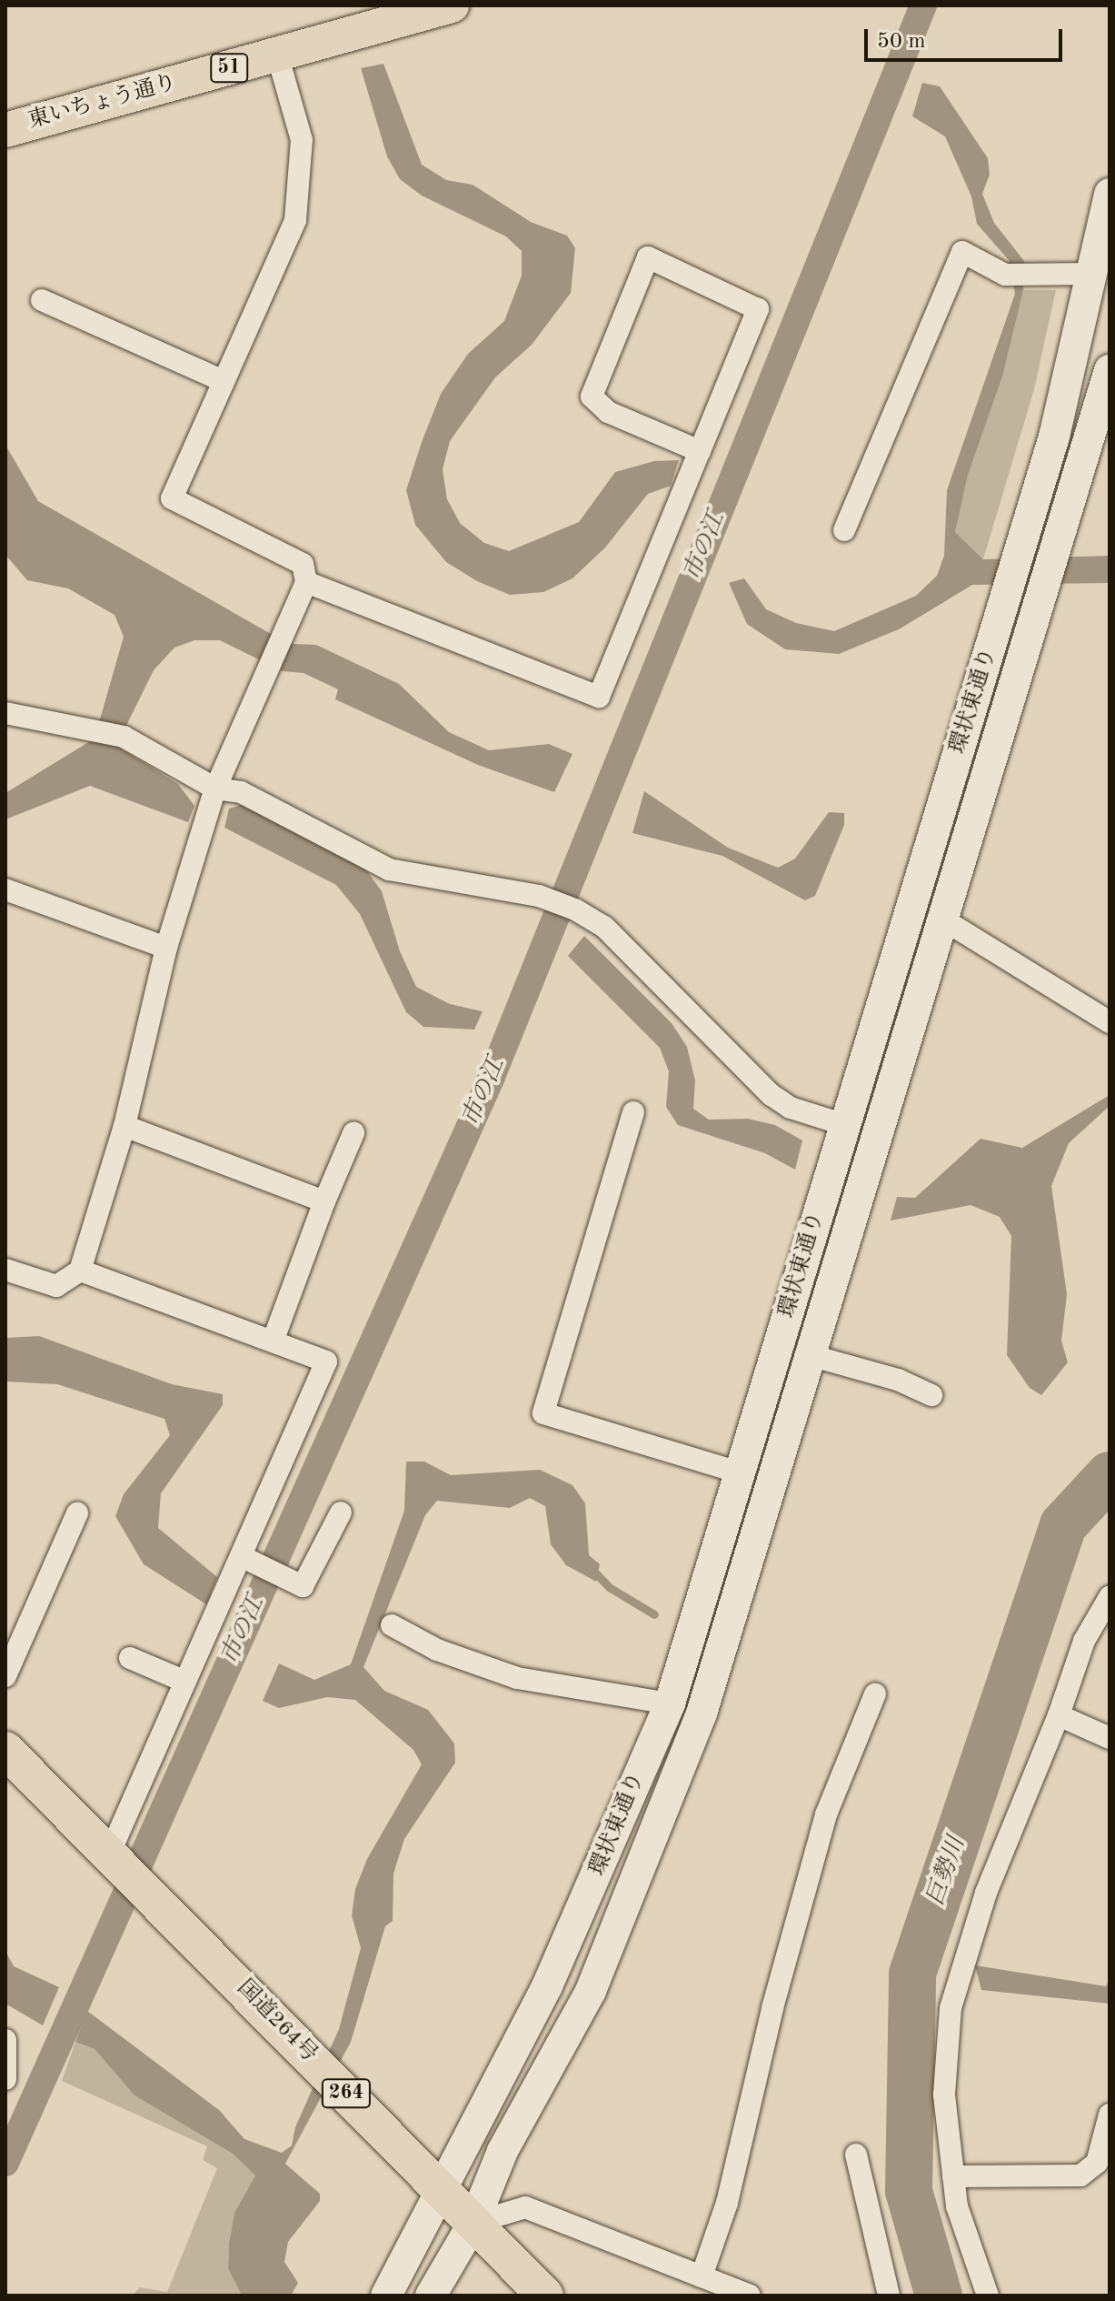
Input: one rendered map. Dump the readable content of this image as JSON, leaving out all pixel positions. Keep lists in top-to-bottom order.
{
  "streets": {
    "highway": ["国道264号", "264"],
    "main road": ["51", "東いちょう通り", "環状東通り"]
  },
  "crossings": [
    ["環状東通り", "国道264号"]
  ],
  "water": ["市の江", "巨勢川"],
  "scale_bar": "50 m"
}
